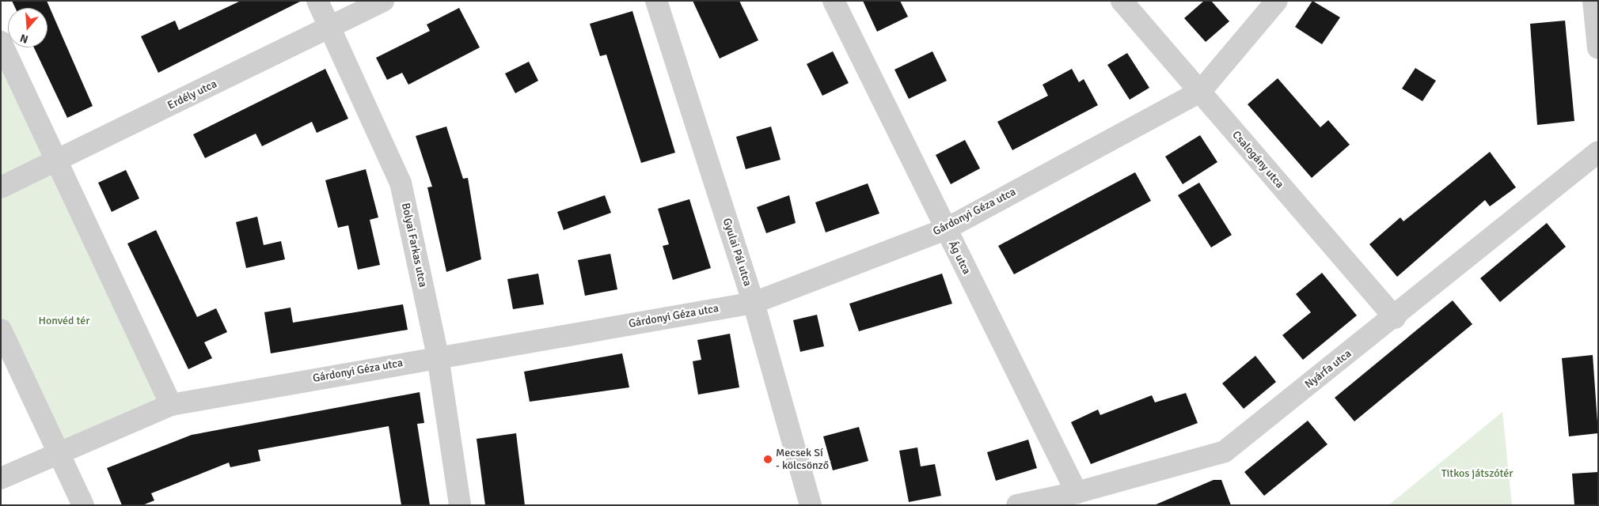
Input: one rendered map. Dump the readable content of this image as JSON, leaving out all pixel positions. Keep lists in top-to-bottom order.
{
  "streets": {
    "street": [
      "Erdély utca",
      "Csalogány utca",
      "Gárdonyi Géza utca",
      "Bolyai Farkas utca",
      "Gyulai Pál utca",
      "Ág utca",
      "Nyárfa utca"
    ]
  },
  "crossings": [
    ["Erdély utca", "Bolyai Farkas utca"],
    ["Csalogány utca", "Gárdonyi Géza utca"],
    ["Csalogány utca", "Nyárfa utca"],
    ["Gárdonyi Géza utca", "Bolyai Farkas utca"],
    ["Gárdonyi Géza utca", "Gyulai Pál utca"],
    ["Gárdonyi Géza utca", "Ág utca"],
    ["Ág utca", "Nyárfa utca"]
  ],
  "parks": ["Honvéd tér", "Titkos játszótér"],
  "places": ["Mecsek Sí - kölcsönző"],
  "north": "bottom"
}
